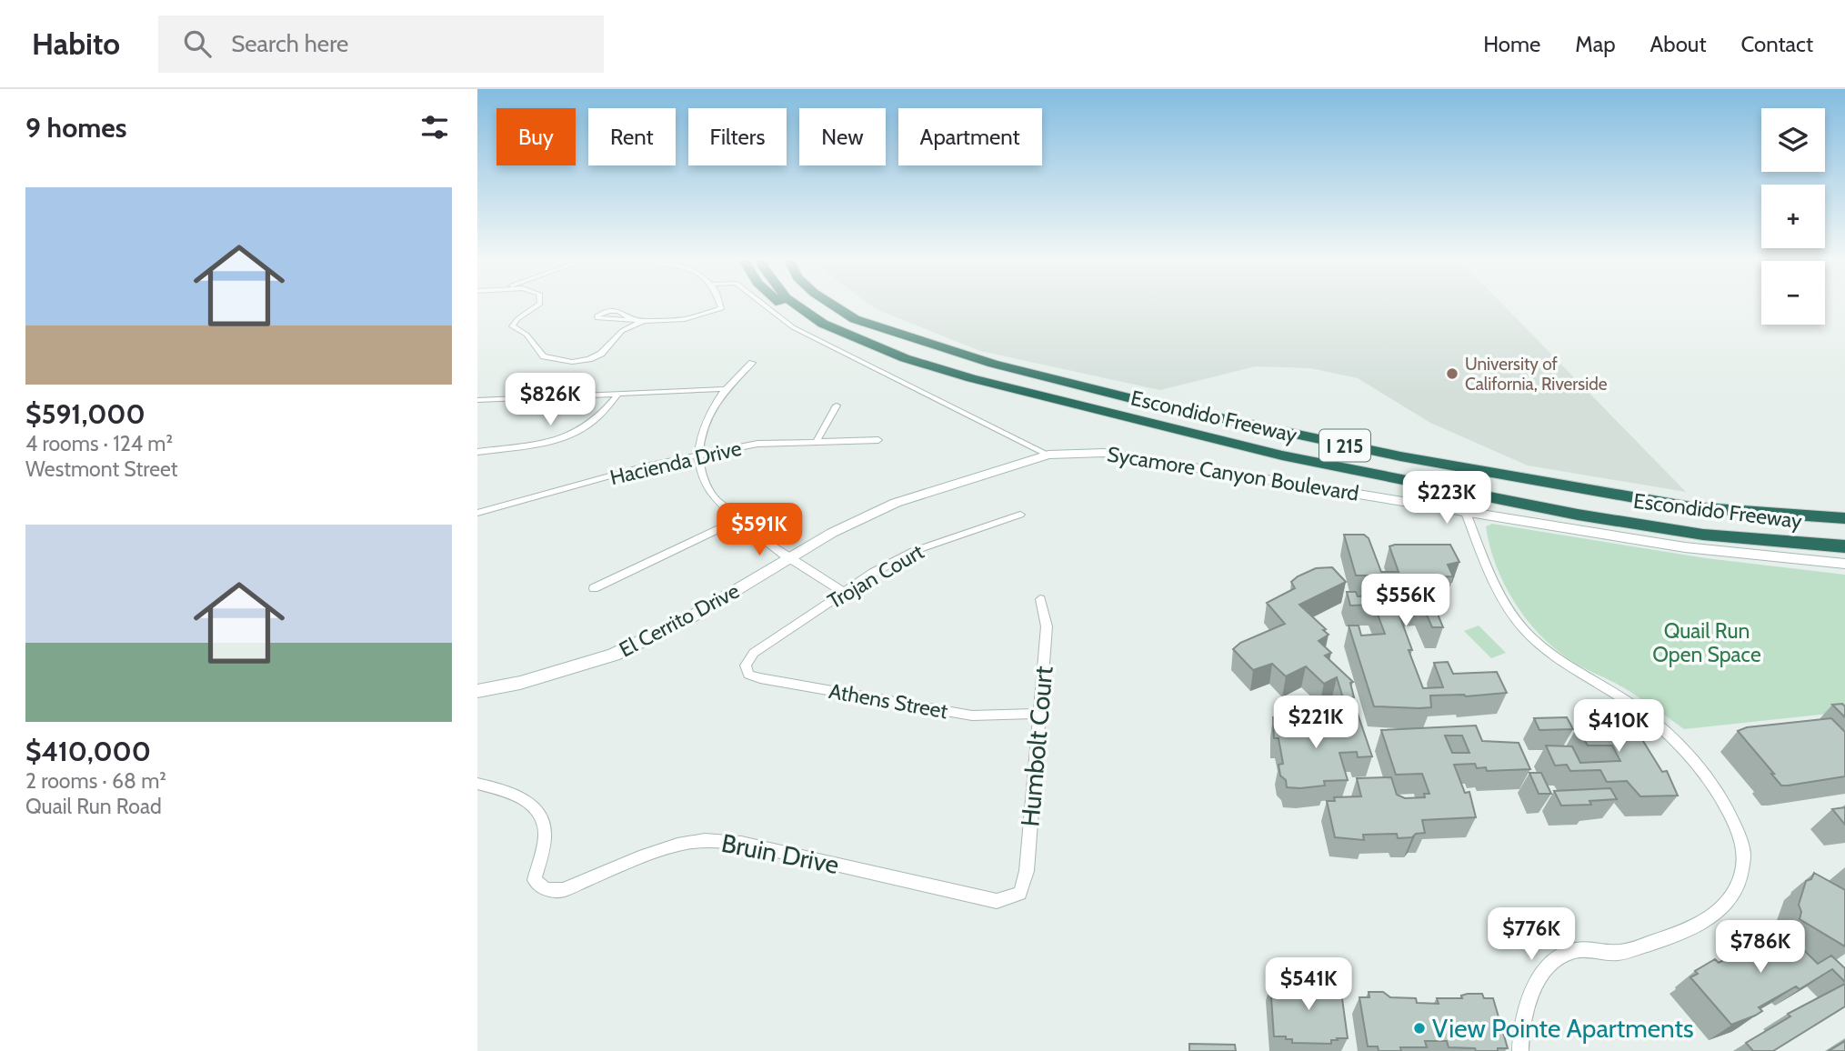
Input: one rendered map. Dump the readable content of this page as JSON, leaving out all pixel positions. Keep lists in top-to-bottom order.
{
  "streets": {
    "highway": ["Escondido Freeway", "I 215"],
    "street": [
      "Hacienda Drive",
      "Sycamore Canyon Boulevard",
      "Trojan Court",
      "El Cerrito Drive",
      "Athens Street",
      "Humbolt Court",
      "Bruin Drive"
    ]
  },
  "crossings": [
    ["Sycamore Canyon Boulevard", "El Cerrito Drive"],
    ["Trojan Court", "Athens Street"],
    ["Athens Street", "Humbolt Court"],
    ["Humbolt Court", "Bruin Drive"]
  ],
  "parks": ["Quail Run Open Space"],
  "places": ["University of California, Riverside", "View Pointe Apartments"],
  "page": {
    "header": "Habito",
    "search": "Search here",
    "nav": [
      "Home",
      "Map",
      "About",
      "Contact"
    ],
    "heading": "9 homes",
    "map_buttons": ["+", "−"],
    "chip": [
      "Buy",
      "Rent",
      "Filters",
      "New",
      "Apartment"
    ],
    "list": [
      {
        "name": "$591,000",
        "note": "4 rooms · 124 m² · Westmont Street"
      },
      {
        "name": "$410,000",
        "note": "2 rooms · 68 m² · Quail Run Road"
      }
    ],
    "price": [
      "$826K",
      "$223K",
      "$591K",
      "$556K",
      "$221K",
      "$410K",
      "$776K",
      "$786K",
      "$541K"
    ]
  }
}
